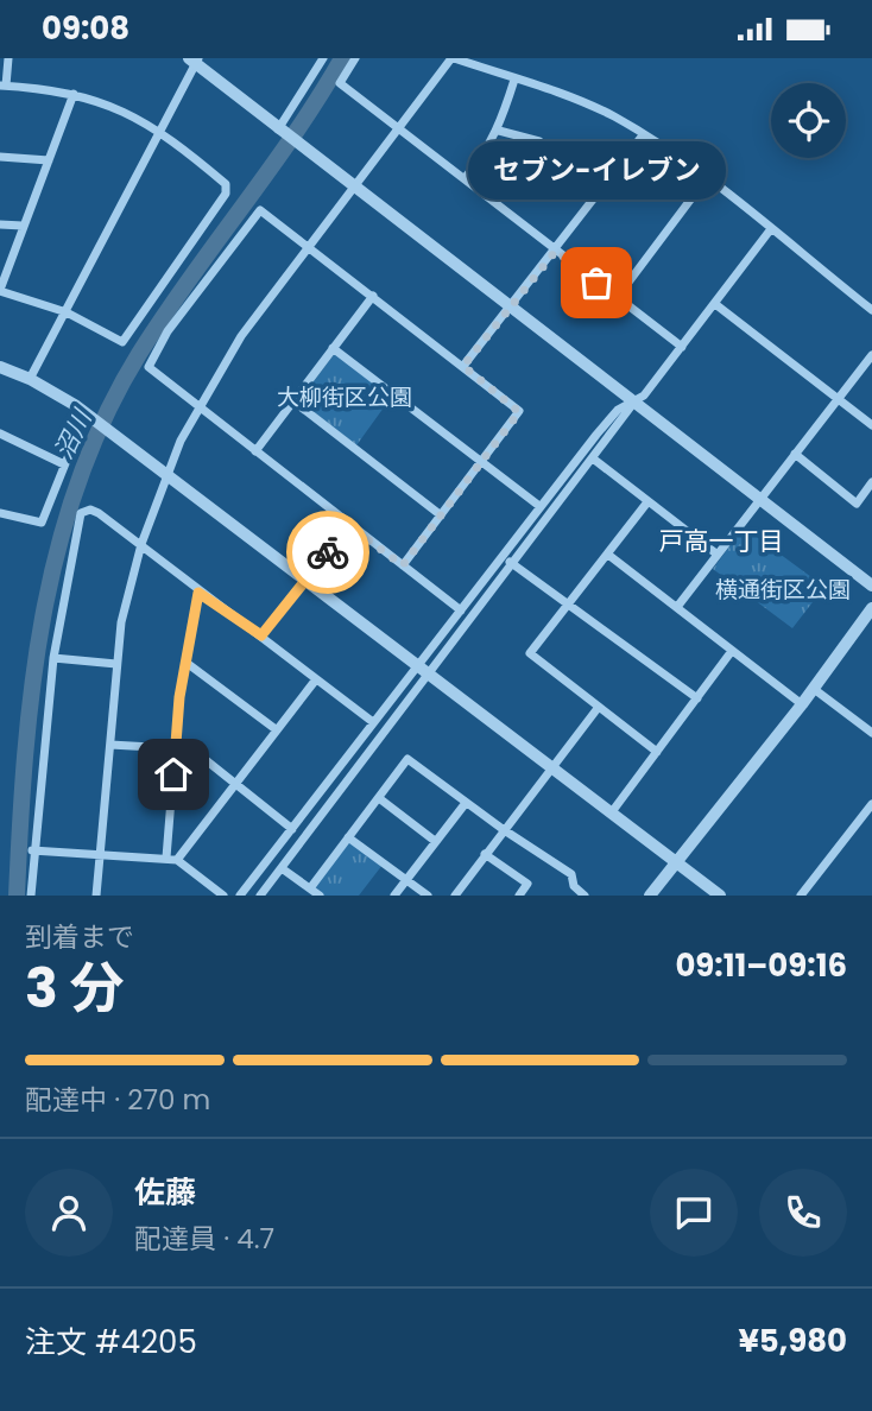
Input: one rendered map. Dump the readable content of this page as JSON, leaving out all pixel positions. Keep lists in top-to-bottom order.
{
  "districts": ["戸高一丁目"],
  "water": ["沼川"],
  "parks": ["大柳街区公園", "横通街区公園"],
  "places": ["セブン-イレブン"],
  "page": {
    "status": "09:08",
    "bubble": "セブン-イレブン",
    "heading": ["3 分", "到着まで", "09:11–09:16"],
    "panel": [
      "佐藤",
      "配達員 · 4.7",
      "注文 #4205",
      "¥5,980"
    ],
    "bar": "配達中 · 270 m"
  }
}
